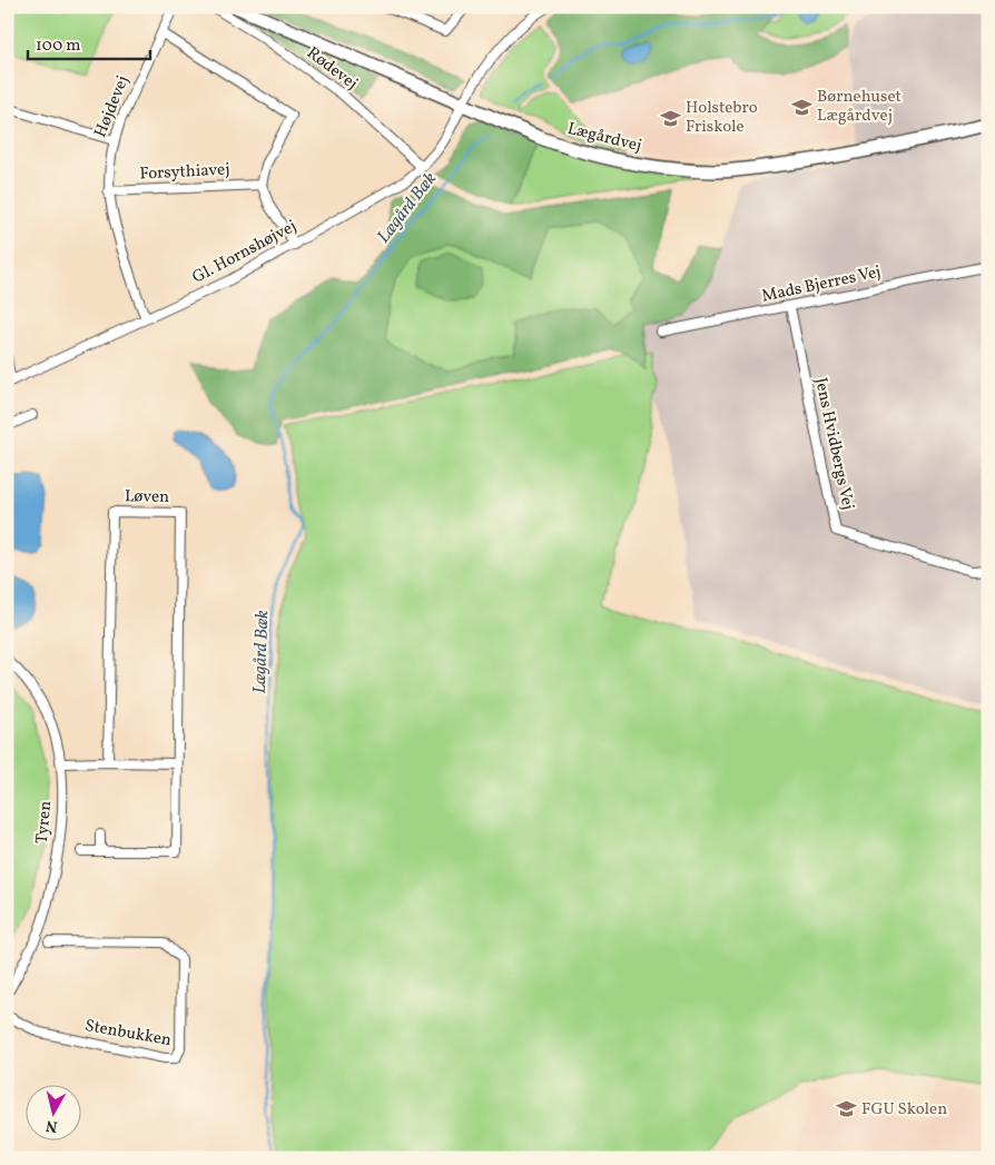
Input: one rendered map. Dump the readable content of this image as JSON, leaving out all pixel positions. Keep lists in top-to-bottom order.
{
  "streets": {
    "street": [
      "Rødevej",
      "Højdevej",
      "Lægårdvej",
      "Forsythiavej",
      "Gl. Hornshøjvej",
      "Mads Bjerres Vej",
      "Jens Hvidbergs Vej",
      "Løven",
      "Tyren",
      "Stenbukken"
    ]
  },
  "crossings": [
    ["Rødevej", "Gl. Hornshøjvej"],
    ["Højdevej", "Forsythiavej"],
    ["Højdevej", "Gl. Hornshøjvej"],
    ["Lægårdvej", "Gl. Hornshøjvej"],
    ["Mads Bjerres Vej", "Jens Hvidbergs Vej"]
  ],
  "water": ["Lægård Bæk"],
  "places": {
    "school or university": ["Børnehuset Lægårdvej", "Holstebro Friskole", "FGU Skolen"]
  },
  "scale_bar": "100 m",
  "north": "bottom"
}
